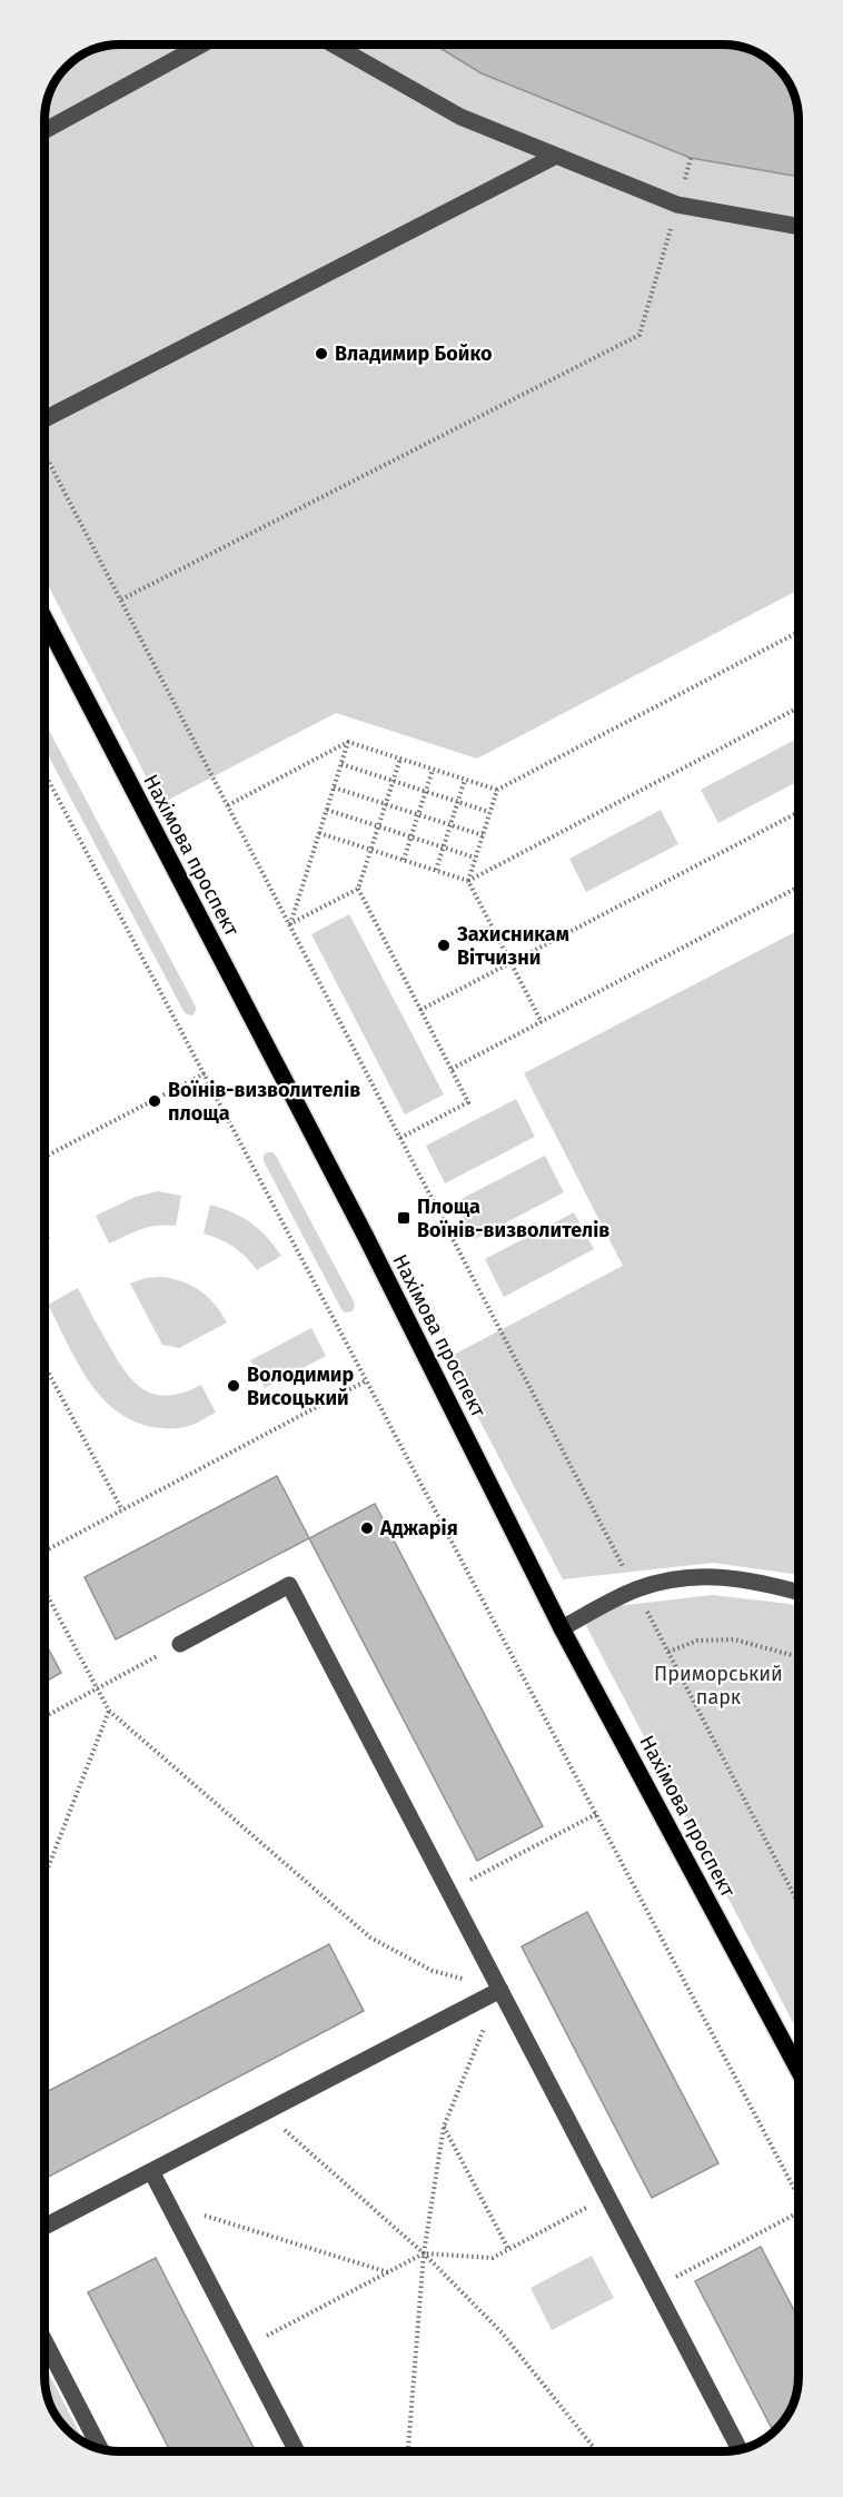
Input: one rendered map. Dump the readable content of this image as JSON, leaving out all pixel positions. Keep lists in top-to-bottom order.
{
  "streets": {
    "main road": ["Нахімова проспект"]
  },
  "parks": ["Приморський парк"],
  "places": {
    "other": [
      "Владимир Бойко",
      "Захисникам Вітчизни",
      "Воїнів-визволителів площа",
      "Володимир Висоцький",
      "Аджарія"
    ],
    "transit": ["Площа Воїнів-визволителів"]
  }
}
